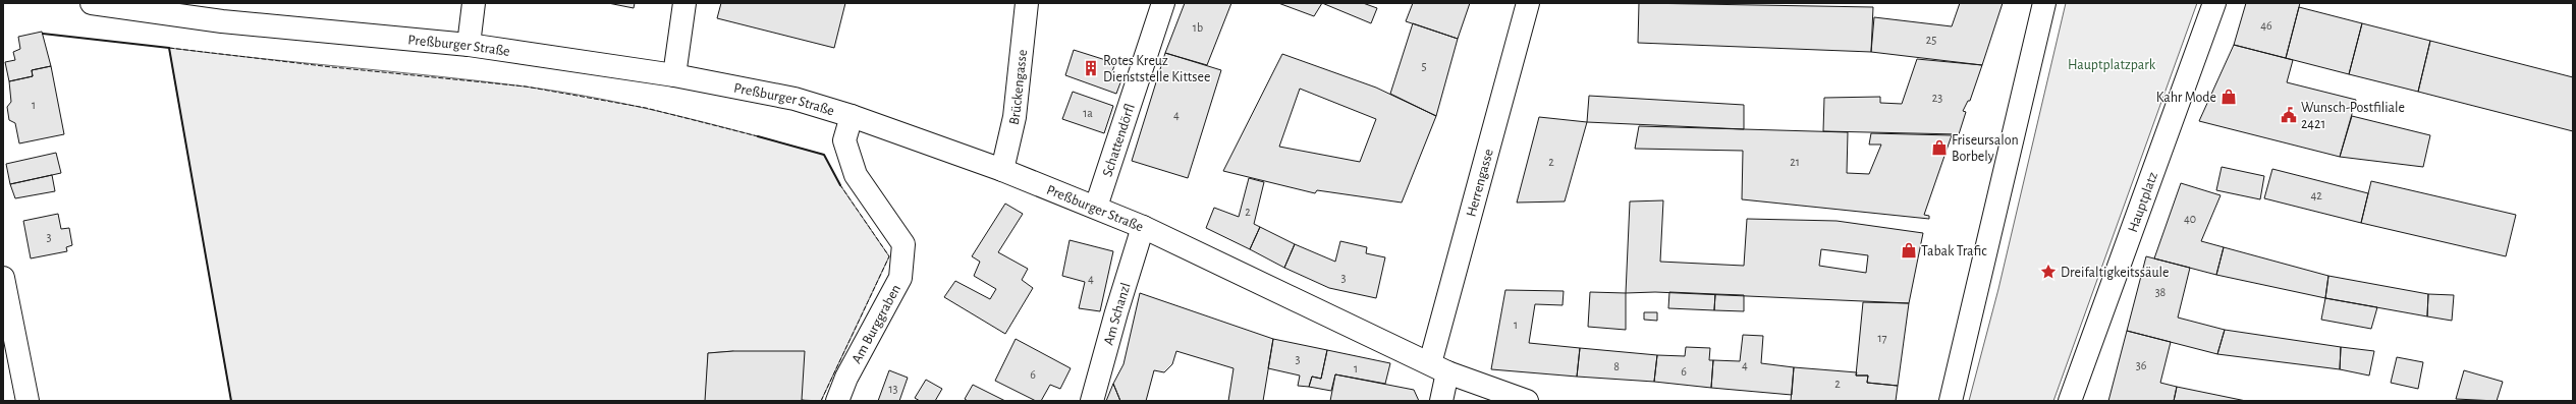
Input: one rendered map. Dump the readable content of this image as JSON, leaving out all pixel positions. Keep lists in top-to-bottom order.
{
  "streets": {
    "street": [
      "Preßburger Straße",
      "Brückengasse",
      "Schattendörfl",
      "Herrengasse",
      "Hauptplatz",
      "Am Schanzl",
      "Am Burggraben"
    ]
  },
  "crossings": [
    ["Preßburger Straße", "Brückengasse"],
    ["Preßburger Straße", "Schattendörfl"],
    ["Preßburger Straße", "Herrengasse"],
    ["Preßburger Straße", "Am Schanzl"],
    ["Preßburger Straße", "Am Burggraben"]
  ],
  "parks": ["Hauptplatzpark"],
  "places": {
    "building": ["Rotes Kreuz Dienststelle Kittsee"],
    "shop": ["Kahr Mode", "Friseursalon Borbely", "Tabak Trafic"],
    "public building": ["Wunsch-Postfiliale 2421"],
    "place": ["Dreifaltigkeitssäule"]
  },
  "house_numbers": [
    "46",
    "1b",
    "25",
    "5",
    "23",
    "1",
    "1a",
    "4",
    "2",
    "21",
    "42",
    "2",
    "40",
    "3",
    "3",
    "4",
    "38",
    "1",
    "17",
    "3",
    "4",
    "36",
    "8",
    "1",
    "6",
    "6",
    "2",
    "13"
  ]
}
